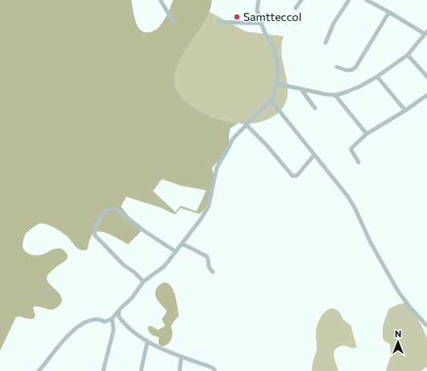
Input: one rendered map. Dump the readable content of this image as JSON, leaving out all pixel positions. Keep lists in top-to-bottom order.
{
  "places": ["Samtteccol"],
  "north": "top"
}
